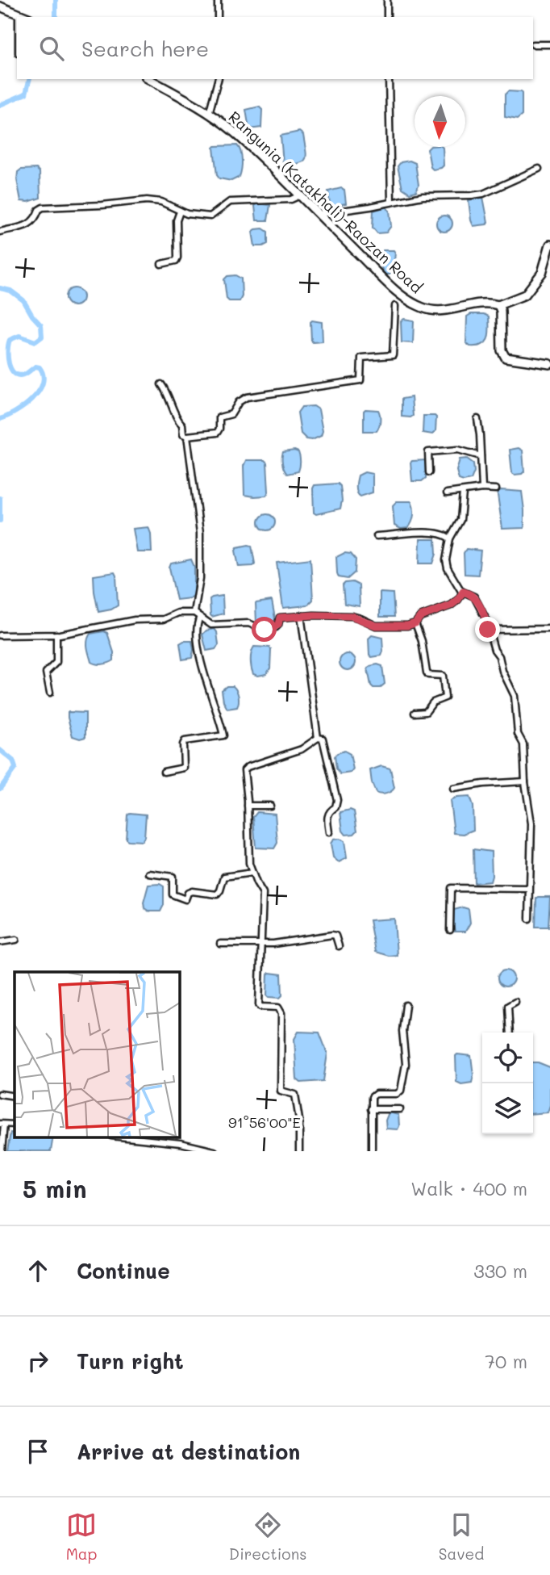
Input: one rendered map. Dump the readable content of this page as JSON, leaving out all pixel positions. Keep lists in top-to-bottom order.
{
  "streets": {
    "main road": ["Rangunia (Katakhali)-Raozan Road"]
  },
  "north": "bottom",
  "page": {
    "search": "Search here",
    "heading": ["5 min", "Walk · 400 m"],
    "list": [
      ["Continue", "330 m"],
      ["Turn right", "70 m"],
      "Arrive at destination"
    ],
    "nav": ["Map", "Directions", "Saved"]
  },
  "coordinates": ["91°56'00\"E"]
}
